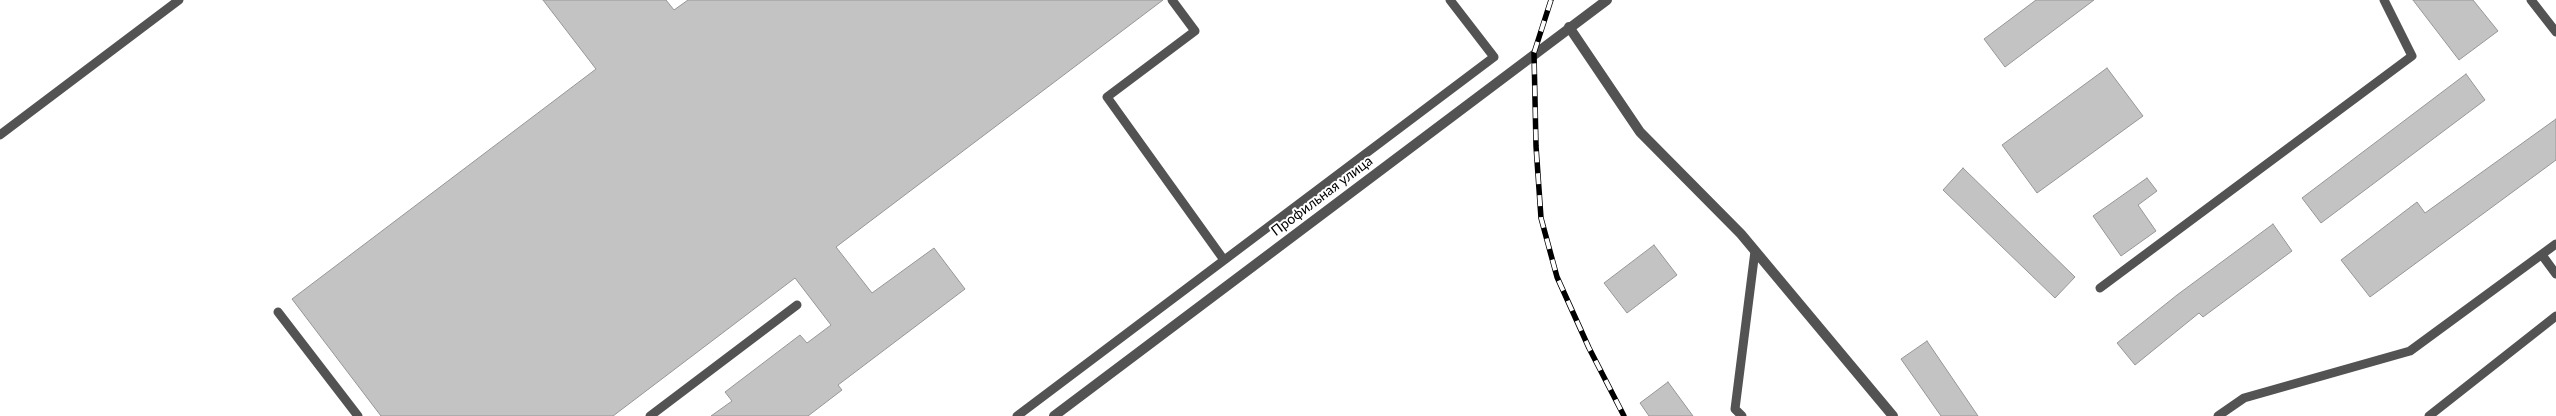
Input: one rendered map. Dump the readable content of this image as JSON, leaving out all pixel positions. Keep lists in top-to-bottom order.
{
  "streets": {
    "street": ["Профильная улица"]
  }
}
